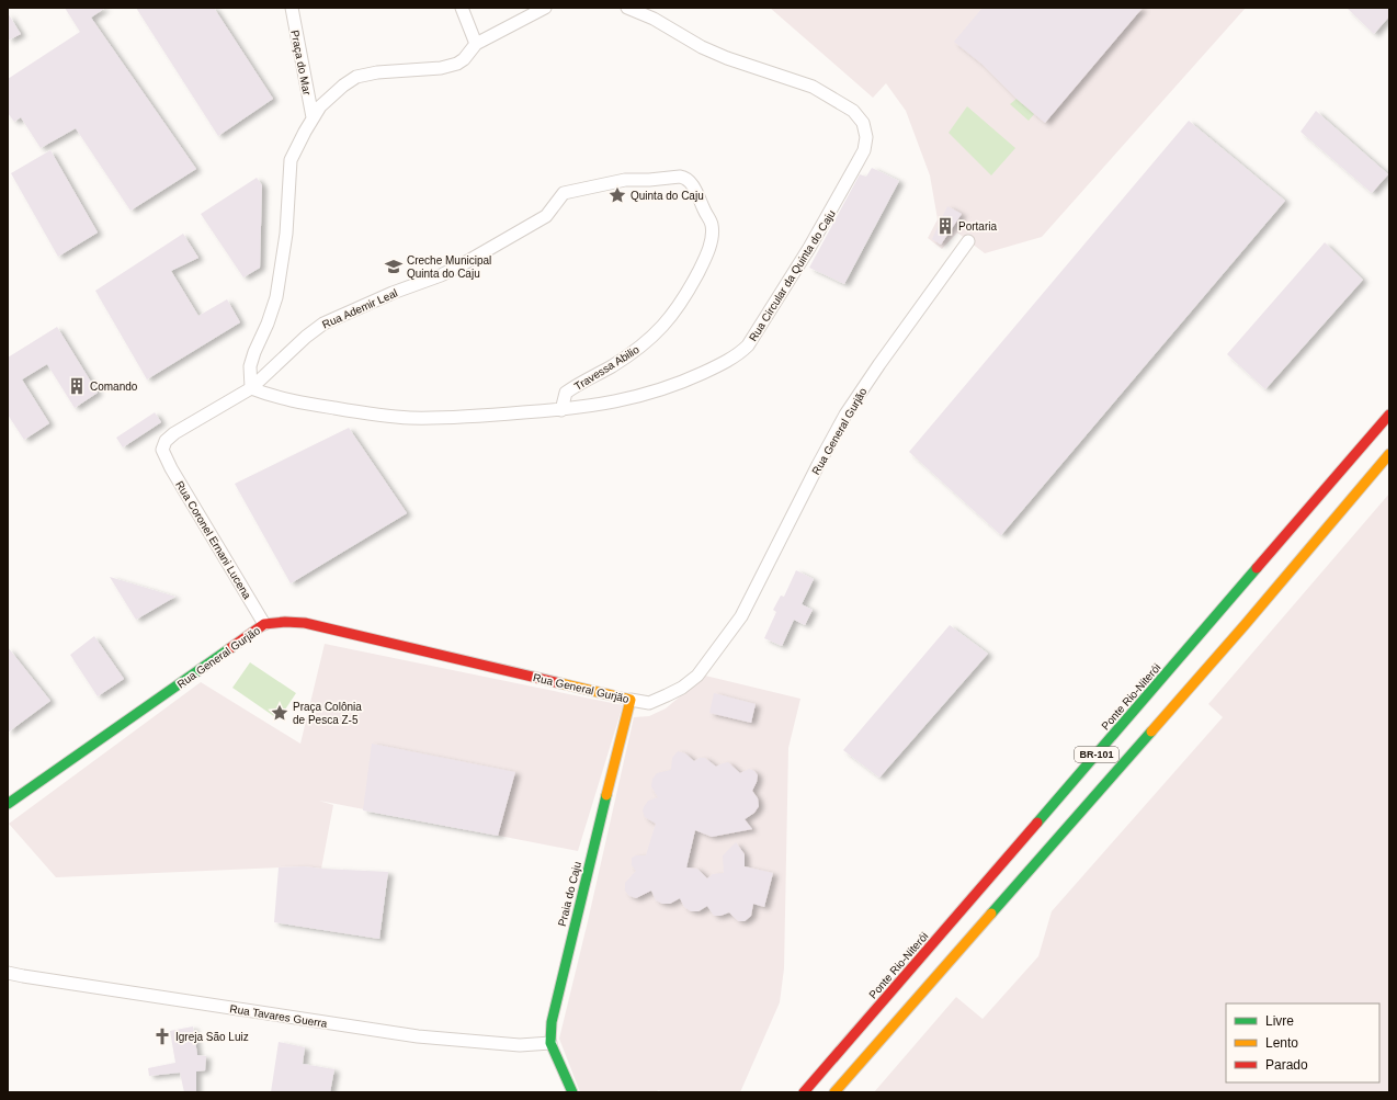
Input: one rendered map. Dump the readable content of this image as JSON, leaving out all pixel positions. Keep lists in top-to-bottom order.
{
  "streets": {
    "main road": [
      "Rua General Gurjão",
      "Ponte Rio-Niterói",
      "BR-101",
      "Praia do Caju"
    ],
    "street": [
      "Praça do Mar",
      "Rua Circular da Quinta do Caju",
      "Rua Ademir Leal",
      "Travessa Abilio",
      "Rua Coronel Ernani Lucena",
      "Rua Tavares Guerra"
    ]
  },
  "crossings": [
    ["Rua Circular da Quinta do Caju", "Rua Ademir Leal"],
    ["Rua Circular da Quinta do Caju", "Travessa Abilio"],
    ["Rua Ademir Leal", "Travessa Abilio"],
    ["Rua Ademir Leal", "Rua Coronel Ernani Lucena"],
    ["Rua General Gurjão", "Rua Coronel Ernani Lucena"],
    ["Rua General Gurjão", "Praia do Caju"],
    ["Praia do Caju", "Rua Tavares Guerra"]
  ],
  "places": {
    "place": ["Quinta do Caju", "Praça Colônia de Pesca Z-5"],
    "building": ["Portaria", "Comando"],
    "school or university": ["Creche Municipal Quinta do Caju"],
    "church": ["Igreja São Luiz"]
  },
  "legend": ["Livre", "Lento", "Parado"]
}
